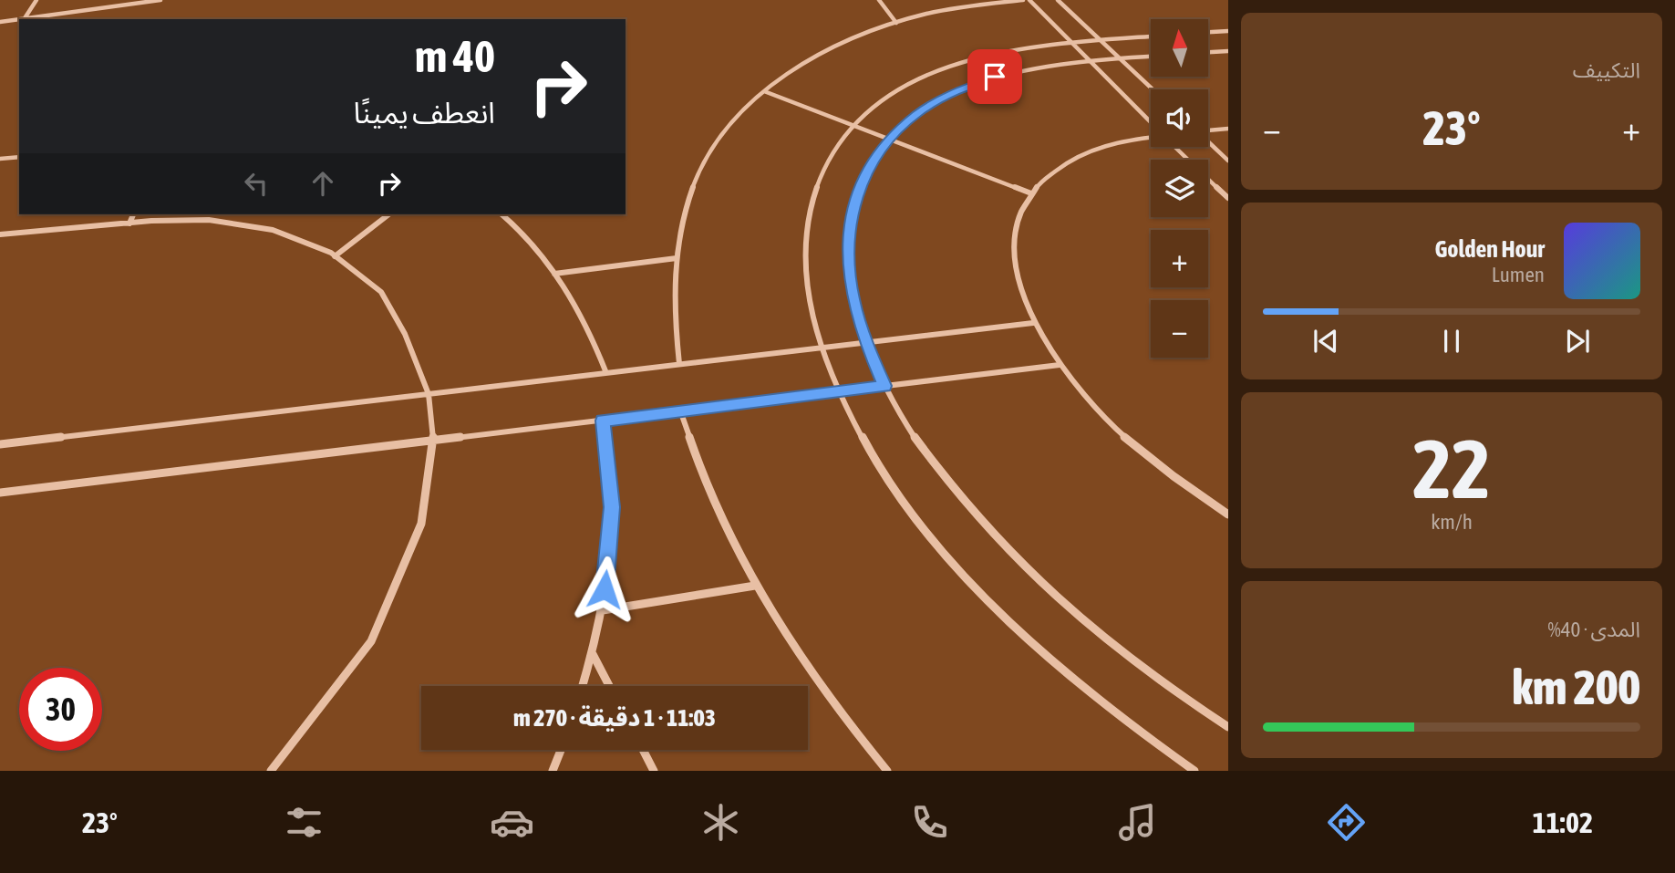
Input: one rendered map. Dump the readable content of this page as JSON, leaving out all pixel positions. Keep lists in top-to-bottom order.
{
  "north": "top",
  "page": {
    "tile": [
      "التكييف",
      ["22", "km/h"],
      ["المدى · 40%", "200 km"]
    ],
    "map_buttons": ["+", "−"],
    "turn": ["40 m", "انعطف يمينًا"],
    "heat": ["−", "23°", "+"],
    "song": ["Golden Hour", "Lumen"],
    "limit": "30",
    "trip": "11:03 · 1 دقيقة · 270 m",
    "tabs": ["11:02", "23°"]
  }
}
